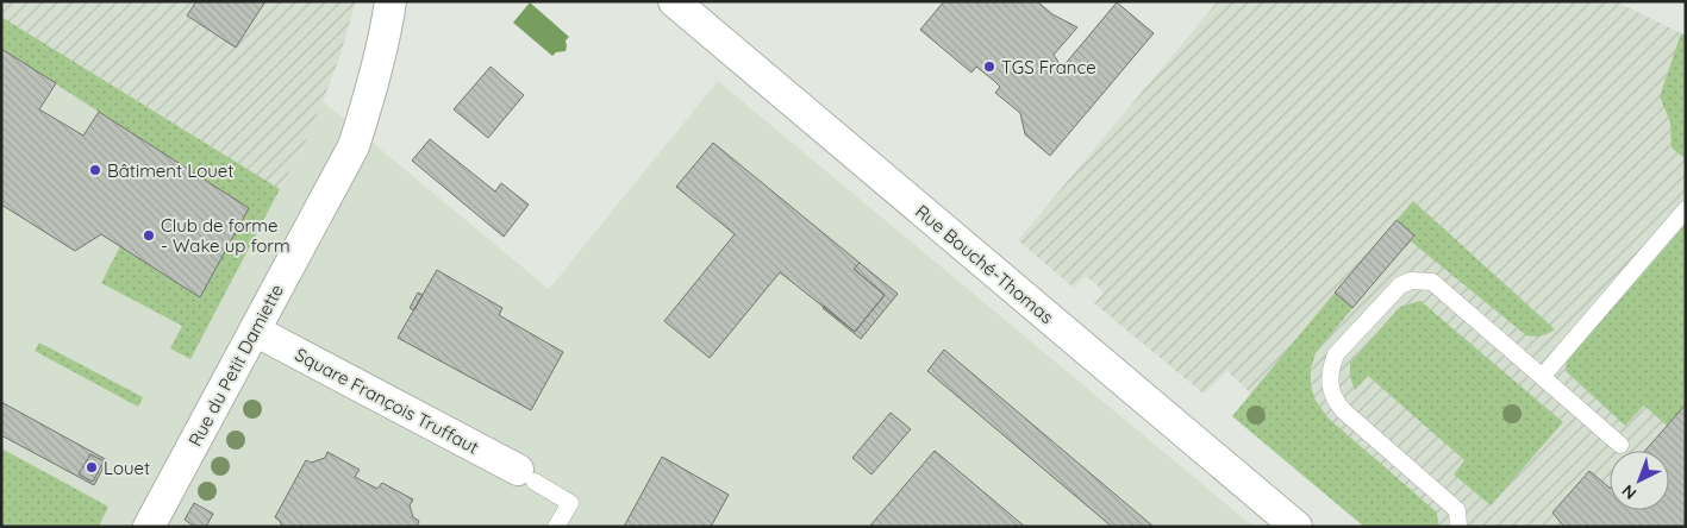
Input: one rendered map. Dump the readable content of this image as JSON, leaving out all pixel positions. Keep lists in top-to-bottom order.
{
  "streets": {
    "street": ["Rue Bouché-Thomas", "Rue du Petit Damiette", "Square François Truffaut"]
  },
  "crossings": [
    ["Rue du Petit Damiette", "Square François Truffaut"]
  ],
  "places": [
    "TGS France",
    "Bâtiment Louet",
    "Club de forme - Wake up form",
    "Louet"
  ],
  "north": "bottom left"
}
